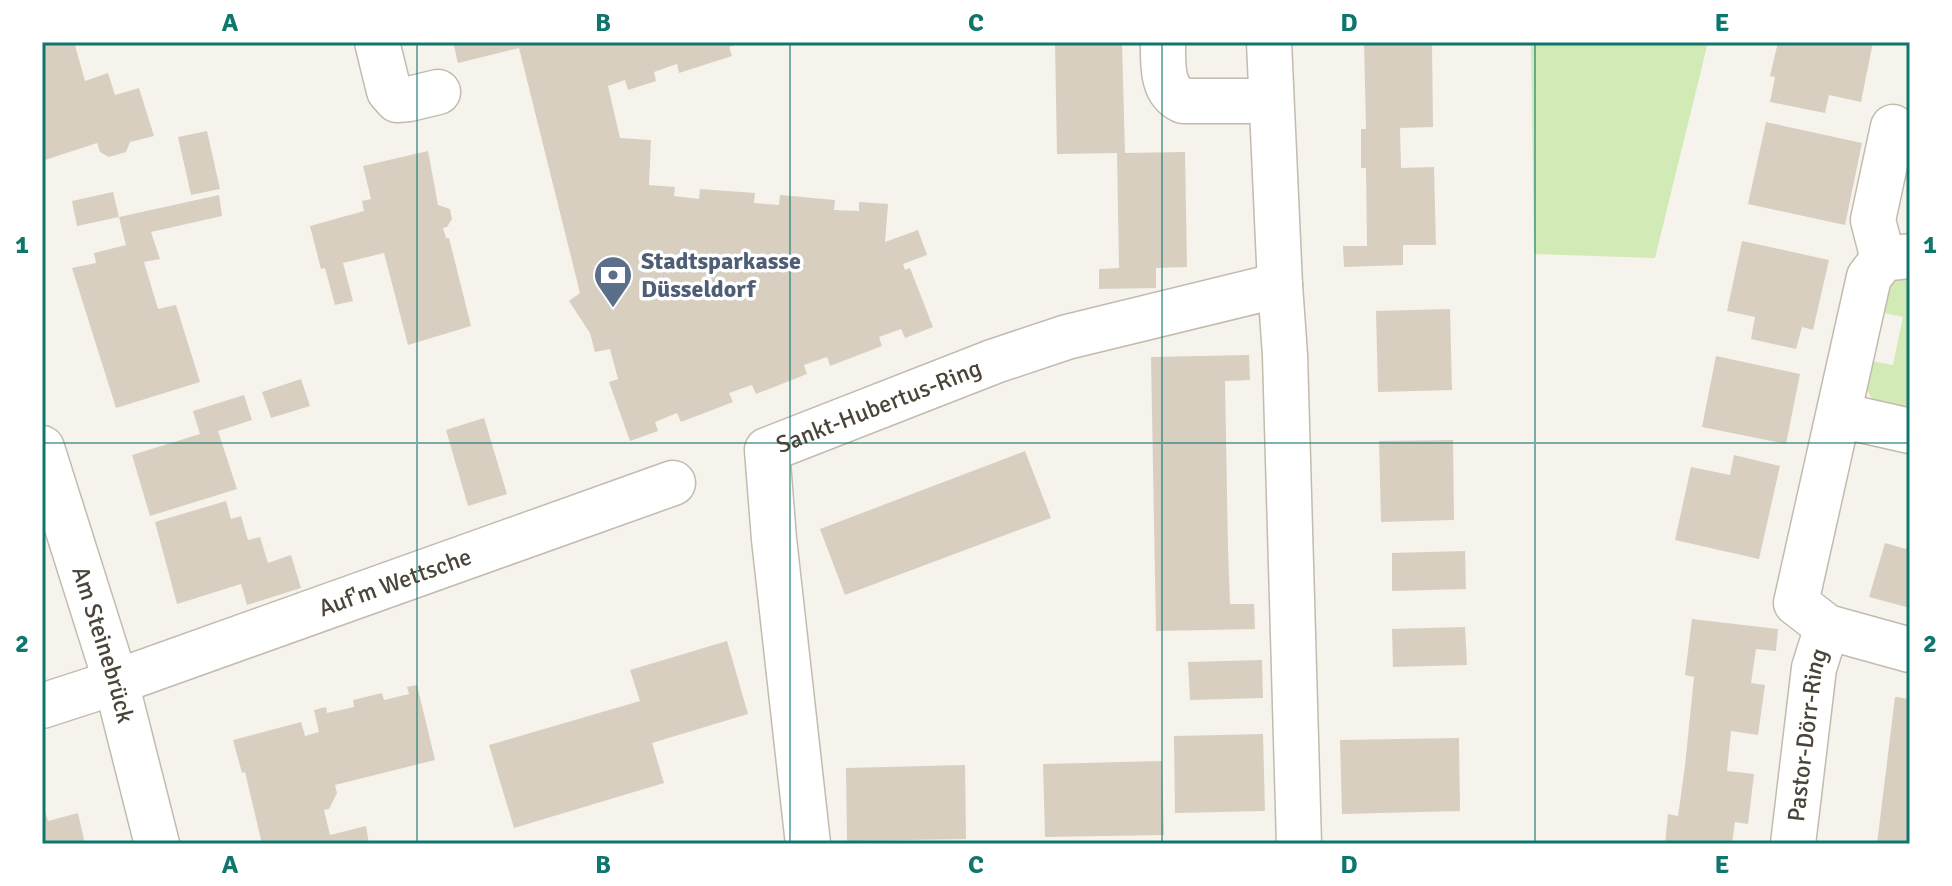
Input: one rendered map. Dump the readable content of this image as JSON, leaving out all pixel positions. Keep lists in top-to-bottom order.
{
  "streets": {
    "street": [
      "Sankt-Hubertus-Ring",
      "Auf'm Wettsche",
      "Am Steinebrück",
      "Pastor-Dörr-Ring"
    ]
  },
  "crossings": [
    ["Auf'm Wettsche", "Am Steinebrück"]
  ],
  "places": {
    "bank": ["Stadtsparkasse Düsseldorf"]
  },
  "grid": {
    "columns": [
      "A",
      "B",
      "C",
      "D",
      "E"
    ],
    "rows": ["1", "2"]
  }
}
